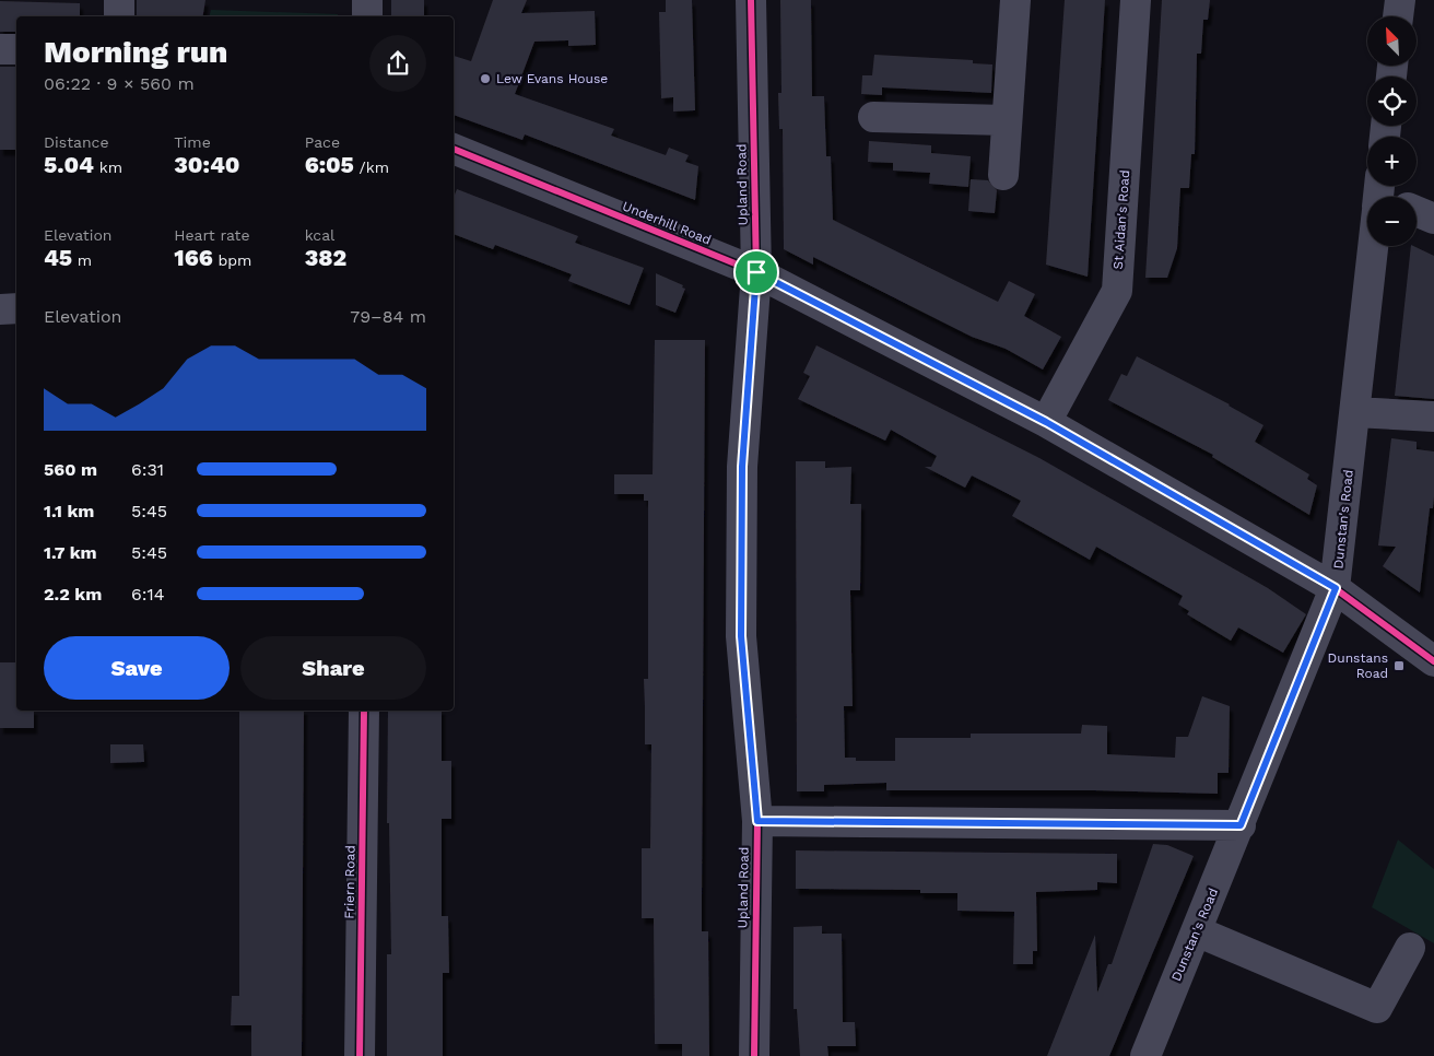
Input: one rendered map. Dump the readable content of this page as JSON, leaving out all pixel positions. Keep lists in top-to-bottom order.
{
  "streets": {
    "street": [
      "Upland Road",
      "St Aidan's Road",
      "Underhill Road",
      "Dunstan's Road",
      "Friern Road"
    ]
  },
  "crossings": [
    ["Upland Road", "Underhill Road"],
    ["St Aidan's Road", "Underhill Road"],
    ["Underhill Road", "Dunstan's Road"]
  ],
  "places": {
    "other": ["Lew Evans House"],
    "transit": ["Dunstans Road"]
  },
  "north": "top left",
  "page": {
    "map_buttons": ["+", "−"],
    "heading": ["Morning run", "06:22 · 9 × 560 m"],
    "stats": [
      ["Distance", "5.04 km"],
      ["Time", "30:40"],
      ["Pace", "6:05 /km"],
      ["Elevation", "45 m"],
      ["Heart rate", "166 bpm"],
      ["kcal", "382"]
    ],
    "chart": ["Elevation", "79–84 m"],
    "list": [
      {
        "name": "560 m",
        "note": "6:31"
      },
      {
        "name": "1.1 km",
        "note": "5:45"
      },
      {
        "name": "1.7 km",
        "note": "5:45"
      },
      {
        "name": "2.2 km",
        "note": "6:14"
      }
    ],
    "buttons": ["Save", "Share"]
  }
}
